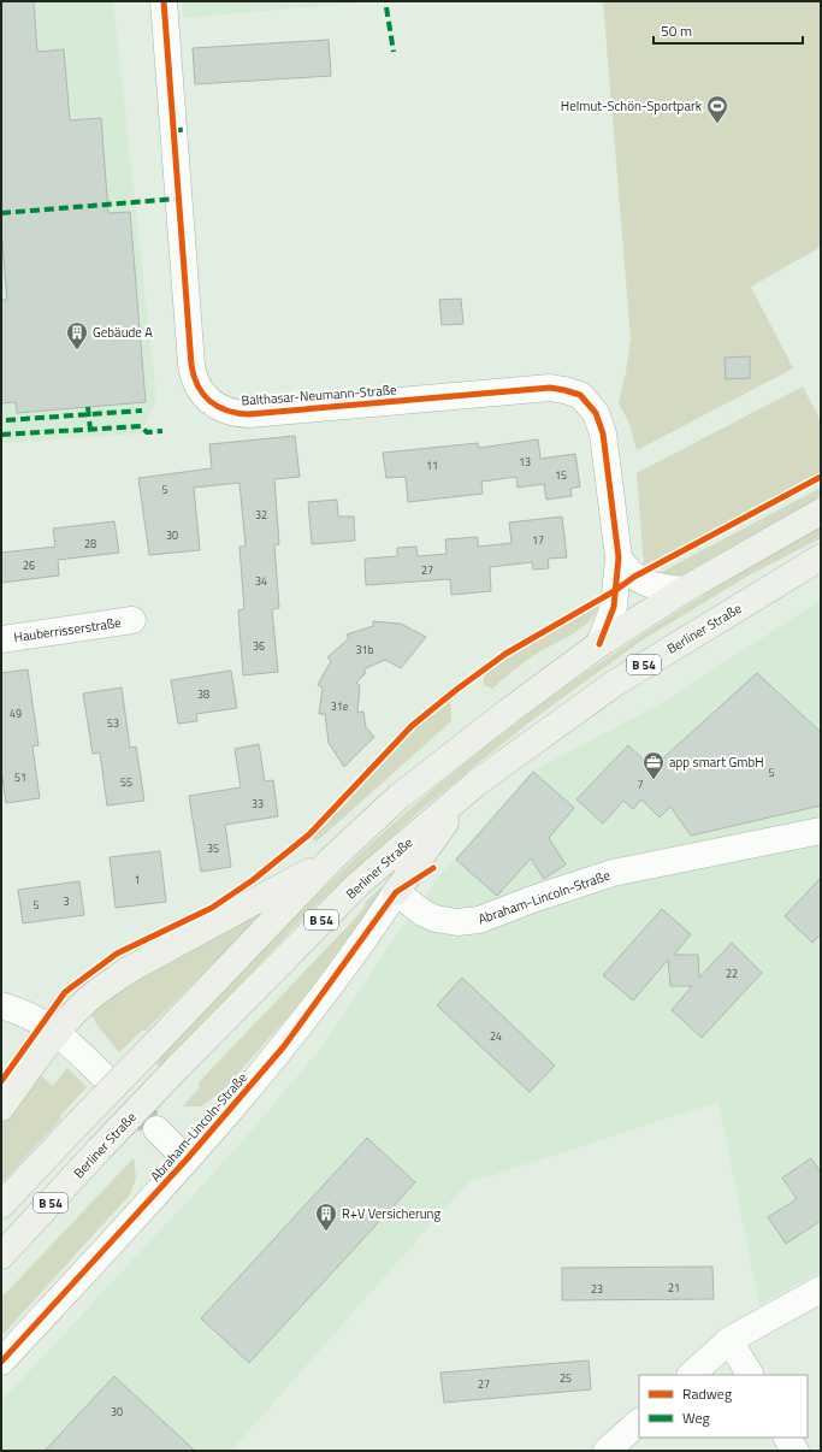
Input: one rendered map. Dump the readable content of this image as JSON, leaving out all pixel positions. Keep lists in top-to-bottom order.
{
  "streets": {
    "main road": ["Berliner Straße", "B 54"],
    "street": ["Balthasar-Neumann-Straße", "Hauberrisserstraße", "Abraham-Lincoln-Straße"]
  },
  "crossings": [
    ["Balthasar-Neumann-Straße", "B 54"]
  ],
  "places": {
    "sports": ["Helmut-Schön-Sportpark"],
    "building": ["Gebäude A", "R+V Versicherung"],
    "office": ["app smart GmbH"]
  },
  "house_numbers": [
    "13",
    "11",
    "15",
    "5",
    "32",
    "30",
    "17",
    "28",
    "26",
    "27",
    "34",
    "36",
    "31b",
    "38",
    "31e",
    "49",
    "53",
    "5",
    "51",
    "55",
    "7",
    "33",
    "35",
    "1",
    "3",
    "5",
    "22",
    "24",
    "21",
    "23",
    "25",
    "27",
    "30"
  ],
  "legend": ["Radweg", "Weg"],
  "scale_bar": "50 m"
}
